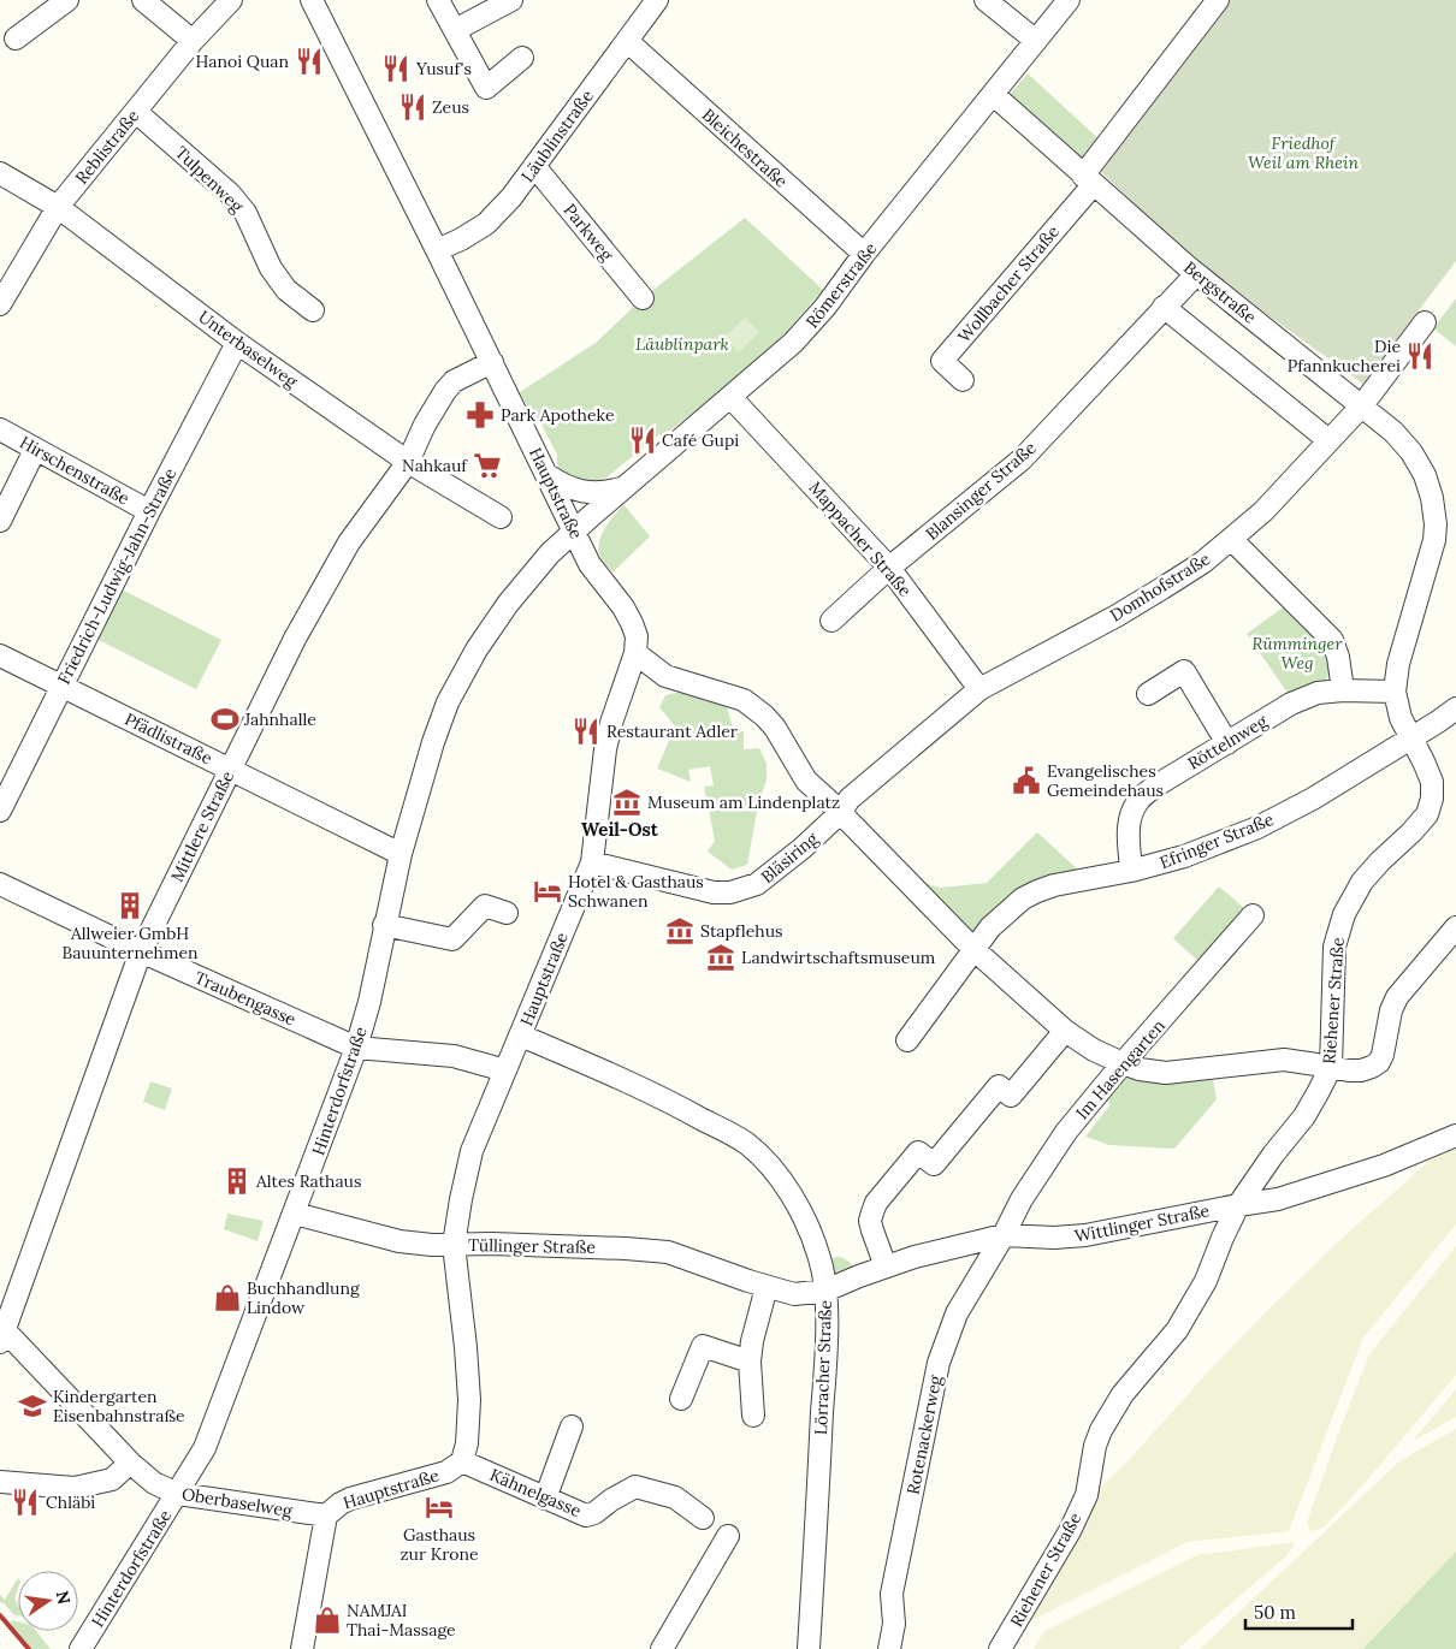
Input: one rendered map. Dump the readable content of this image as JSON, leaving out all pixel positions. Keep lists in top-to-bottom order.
{
  "streets": {
    "street": [
      "Läublinstraße",
      "Reblistraße",
      "Bleichestraße",
      "Tulpenweg",
      "Parkweg",
      "Wollbacher Straße",
      "Römerstraße",
      "Bergstraße",
      "Unterbaselweg",
      "Hirschenstraße",
      "Blansinger Straße",
      "Hauptstraße",
      "Mappacher Straße",
      "Friedrich-Ludwig-Jahn-Straße",
      "Domhofstraße",
      "Pfädlistraße",
      "Röttelnweg",
      "Mittlere Straße",
      "Efringer Straße",
      "Bläsiring",
      "Traubengasse",
      "Riehener Straße",
      "Im Hasengarten",
      "Hinterdorfstraße",
      "Wittlinger Straße",
      "Tüllinger Straße",
      "Lörracher Straße",
      "Rotenackerweg",
      "Kähnelgasse",
      "Oberbaselweg"
    ]
  },
  "crossings": [
    ["Läublinstraße", "Bleichestraße"],
    ["Läublinstraße", "Parkweg"],
    ["Läublinstraße", "Hauptstraße"],
    ["Reblistraße", "Tulpenweg"],
    ["Reblistraße", "Unterbaselweg"],
    ["Bleichestraße", "Römerstraße"],
    ["Wollbacher Straße", "Bergstraße"],
    ["Römerstraße", "Bergstraße"],
    ["Römerstraße", "Hauptstraße"],
    ["Römerstraße", "Mappacher Straße"],
    ["Römerstraße", "Hinterdorfstraße"],
    ["Bergstraße", "Blansinger Straße"],
    ["Bergstraße", "Domhofstraße"],
    ["Bergstraße", "Riehener Straße"],
    ["Unterbaselweg", "Friedrich-Ludwig-Jahn-Straße"],
    ["Unterbaselweg", "Mittlere Straße"],
    ["Hirschenstraße", "Friedrich-Ludwig-Jahn-Straße"],
    ["Blansinger Straße", "Mappacher Straße"],
    ["Hauptstraße", "Mittlere Straße"],
    ["Hauptstraße", "Bläsiring"],
    ["Hauptstraße", "Traubengasse"],
    ["Hauptstraße", "Hinterdorfstraße"],
    ["Hauptstraße", "Tüllinger Straße"],
    ["Hauptstraße", "Lörracher Straße"],
    ["Hauptstraße", "Kähnelgasse"],
    ["Hauptstraße", "Oberbaselweg"],
    ["Mappacher Straße", "Domhofstraße"],
    ["Friedrich-Ludwig-Jahn-Straße", "Pfädlistraße"],
    ["Domhofstraße", "Bläsiring"],
    ["Domhofstraße", "Riehener Straße"],
    ["Pfädlistraße", "Mittlere Straße"],
    ["Pfädlistraße", "Hinterdorfstraße"],
    ["Röttelnweg", "Efringer Straße"],
    ["Röttelnweg", "Riehener Straße"],
    ["Mittlere Straße", "Traubengasse"],
    ["Mittlere Straße", "Oberbaselweg"],
    ["Efringer Straße", "Riehener Straße"],
    ["Traubengasse", "Hinterdorfstraße"],
    ["Riehener Straße", "Wittlinger Straße"],
    ["Im Hasengarten", "Wittlinger Straße"],
    ["Im Hasengarten", "Rotenackerweg"],
    ["Hinterdorfstraße", "Tüllinger Straße"],
    ["Hinterdorfstraße", "Oberbaselweg"],
    ["Wittlinger Straße", "Tüllinger Straße"],
    ["Wittlinger Straße", "Lörracher Straße"],
    ["Wittlinger Straße", "Rotenackerweg"],
    ["Tüllinger Straße", "Lörracher Straße"]
  ],
  "districts": ["Weil-Ost"],
  "parks": ["Friedhof Weil am Rhein", "Läublinpark", "Rümminger Weg"],
  "places": {
    "restaurant": [
      "Hanoi Quan",
      "Yusuf's",
      "Zeus",
      "Die Pfannkucherei",
      "Café Gupi",
      "Restaurant Adler",
      "Chläbi"
    ],
    "pharmacy": ["Park Apotheke"],
    "supermarket": ["Nahkauf"],
    "sports": ["Jahnhalle"],
    "public building": ["Evangelisches Gemeindehaus"],
    "museum": ["Museum am Lindenplatz", "Stapflehus", "Landwirtschaftsmuseum"],
    "hotel": ["Hotel & Gasthaus Schwanen", "Gasthaus zur Krone"],
    "building": ["Allweier GmbH Bauunternehmen", "Altes Rathaus"],
    "shop": ["Buchhandlung Lindow", "NAMJAI Thai-Massage"],
    "school or university": ["Kindergarten Eisenbahnstraße"]
  },
  "scale_bar": "50 m",
  "north": "right"
}
